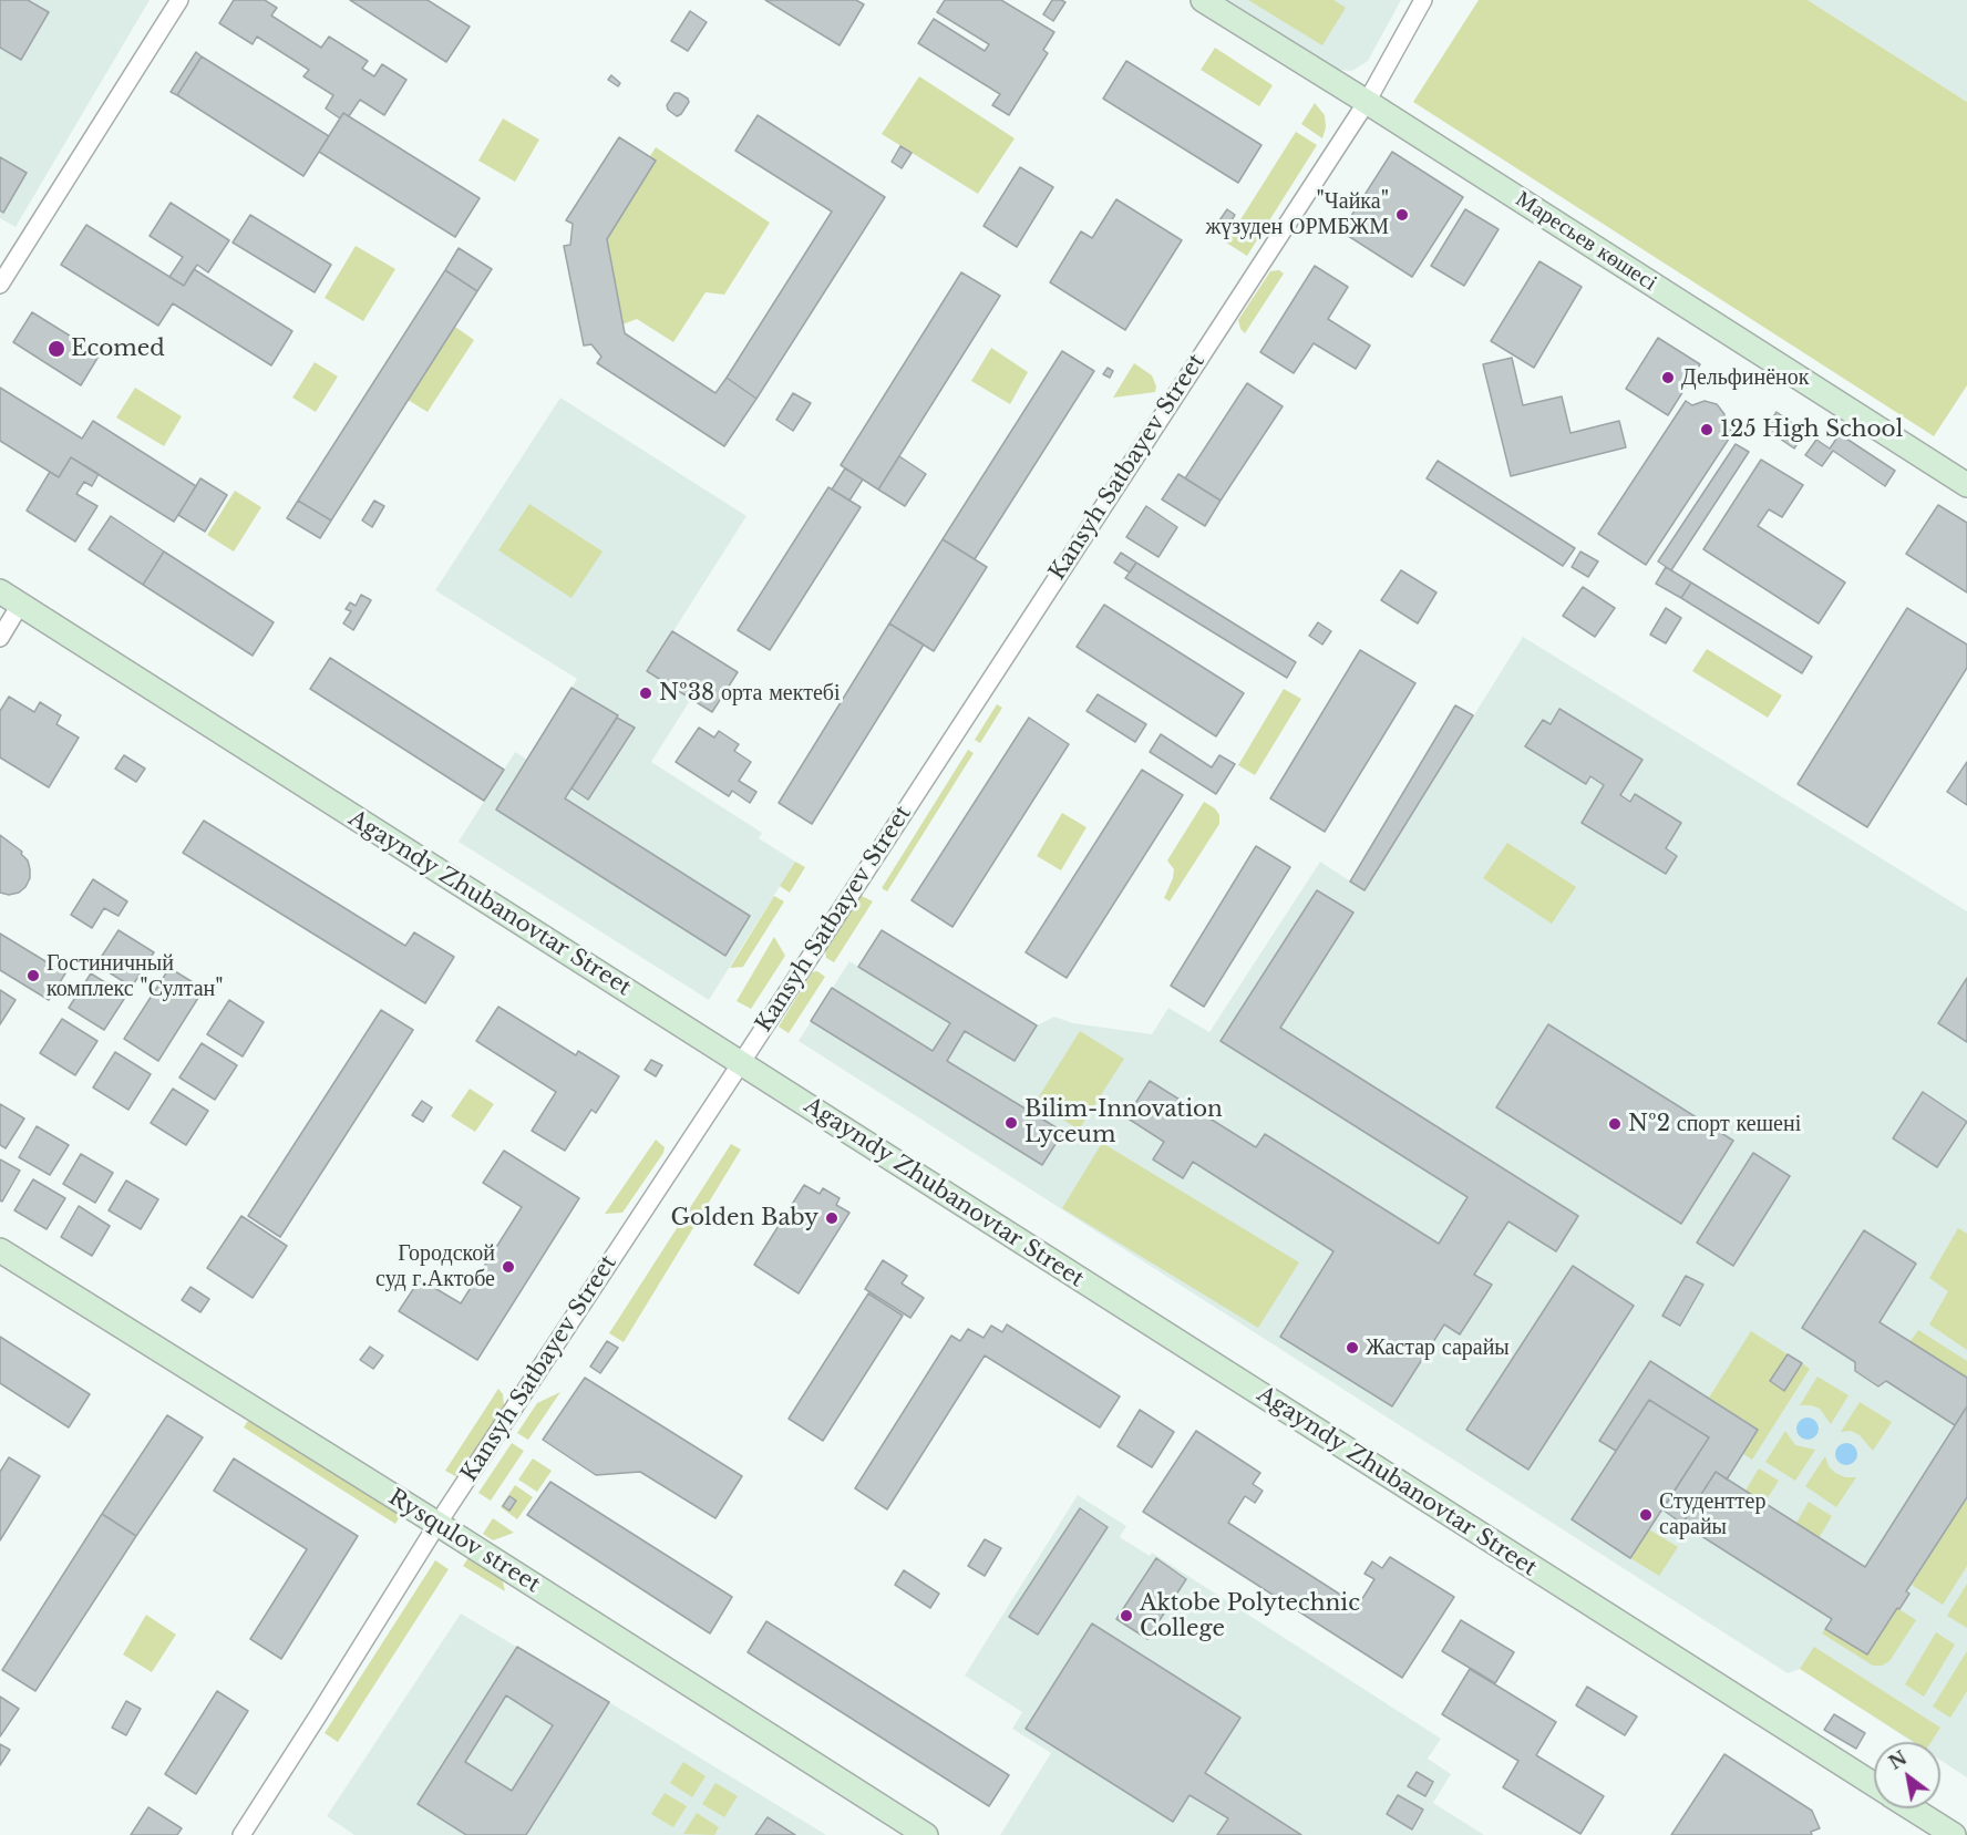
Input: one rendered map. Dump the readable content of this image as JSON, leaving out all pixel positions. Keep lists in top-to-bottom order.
{
  "streets": {
    "street": [
      "Маресьев көшесі",
      "Kansyh Satbayev Street",
      "Agayndy Zhubanovtar Street",
      "Rysqulov street"
    ]
  },
  "crossings": [
    ["Маресьев көшесі", "Kansyh Satbayev Street"],
    ["Kansyh Satbayev Street", "Agayndy Zhubanovtar Street"],
    ["Kansyh Satbayev Street", "Rysqulov street"]
  ],
  "places": [
    "\"Чайка\" жүзуден ОРМБЖМ",
    "Ecomed",
    "Дельфинёнок",
    "125 High School",
    "№38 орта мектебі",
    "Гостиничный комплекс \"Султан\"",
    "Bilim-Innovation Lyceum",
    "№2 спорт кешені",
    "Golden Baby",
    "Городской суд г.Актобе",
    "Жастар сарайы",
    "Студенттер сарайы",
    "Aktobe Polytechnic College"
  ],
  "north": "top left"
}
